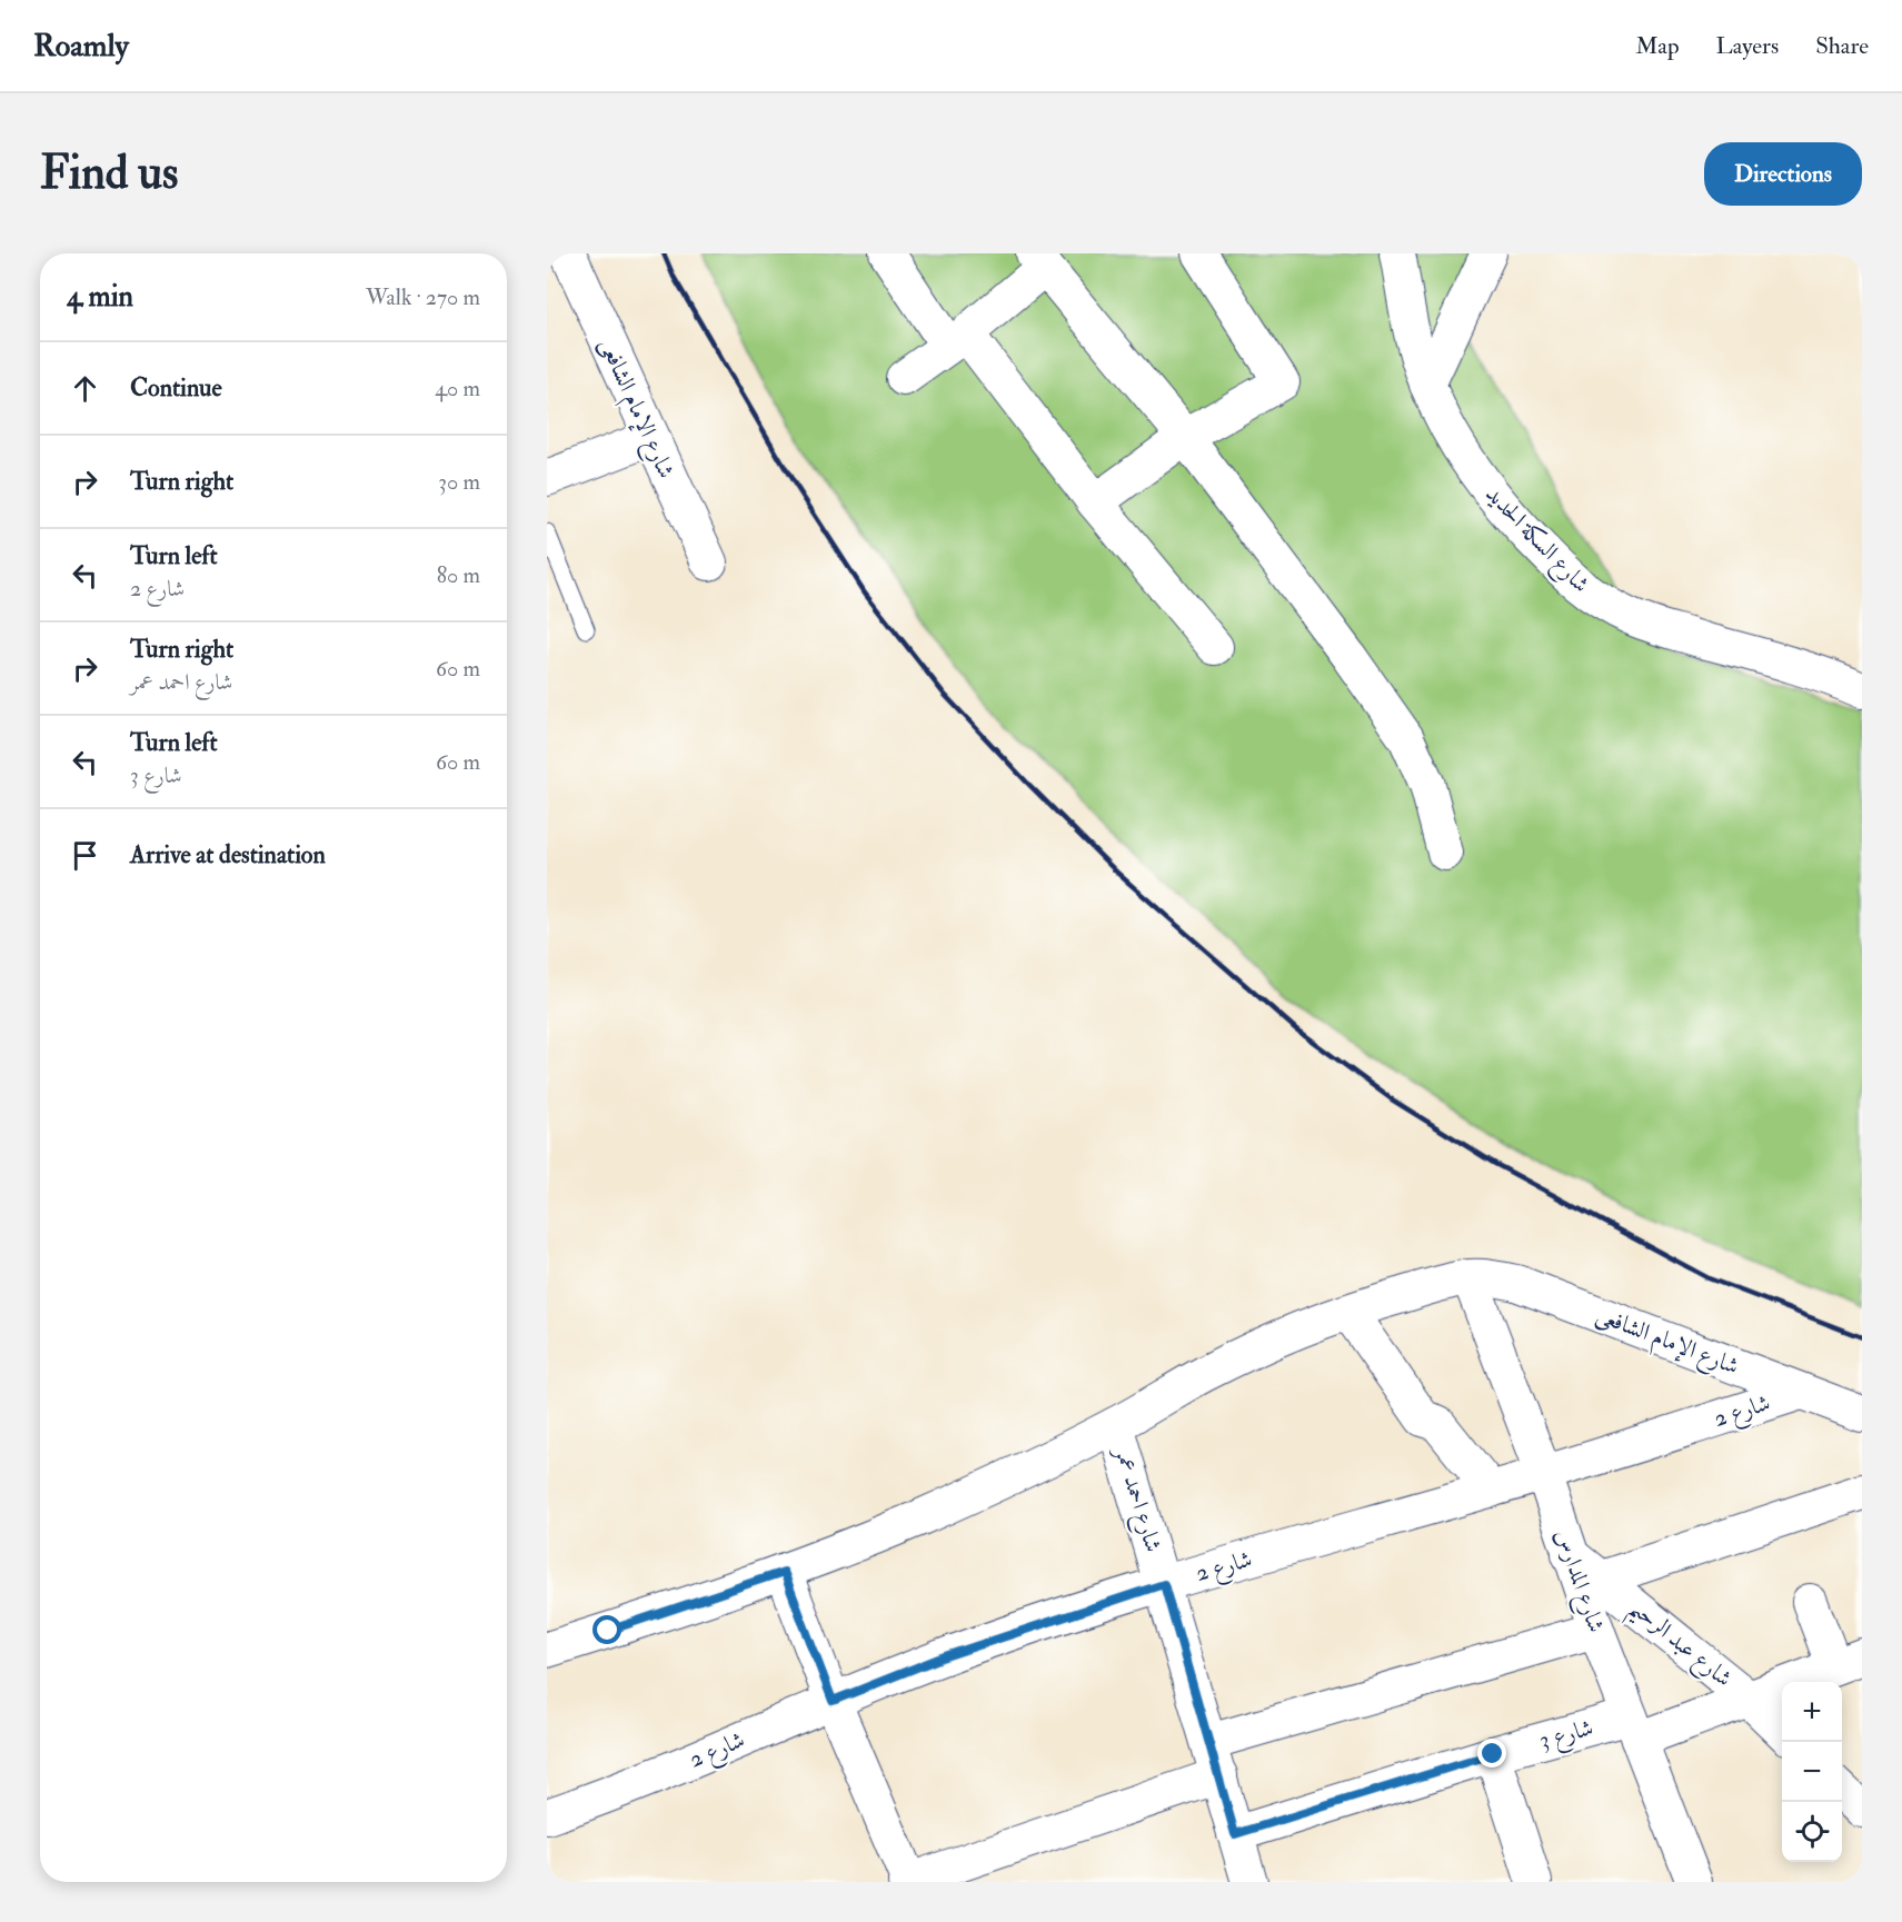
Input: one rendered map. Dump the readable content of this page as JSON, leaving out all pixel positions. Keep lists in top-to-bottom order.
{
  "streets": {
    "street": [
      "شارع الإمام الشافعى",
      "شارع السكة الحديد",
      "شارع 2",
      "شارع احمد عمر",
      "شارع المدارس",
      "شارع عبد الرحيم",
      "شارع 3"
    ]
  },
  "crossings": [
    ["شارع الإمام الشافعى", "شارع 2"],
    ["شارع الإمام الشافعى", "شارع المدارس"],
    ["شارع 2", "شارع احمد عمر"],
    ["شارع 2", "شارع المدارس"],
    ["شارع احمد عمر", "شارع 3"],
    ["شارع المدارس", "شارع عبد الرحيم"],
    ["شارع المدارس", "شارع 3"],
    ["شارع عبد الرحيم", "شارع 3"]
  ],
  "page": {
    "header": "Roamly",
    "nav": ["Map", "Layers", "Share"],
    "buttons": "Directions",
    "title": "Find us",
    "heading": ["4 min", "Walk · 270 m"],
    "list": [
      ["Continue", "40 m"],
      ["Turn right", "30 m"],
      ["Turn left", "شارع 2", "80 m"],
      ["Turn right", "شارع احمد عمر", "60 m"],
      ["Turn left", "شارع 3", "60 m"],
      "Arrive at destination"
    ],
    "map_buttons": ["+", "−"]
  }
}
